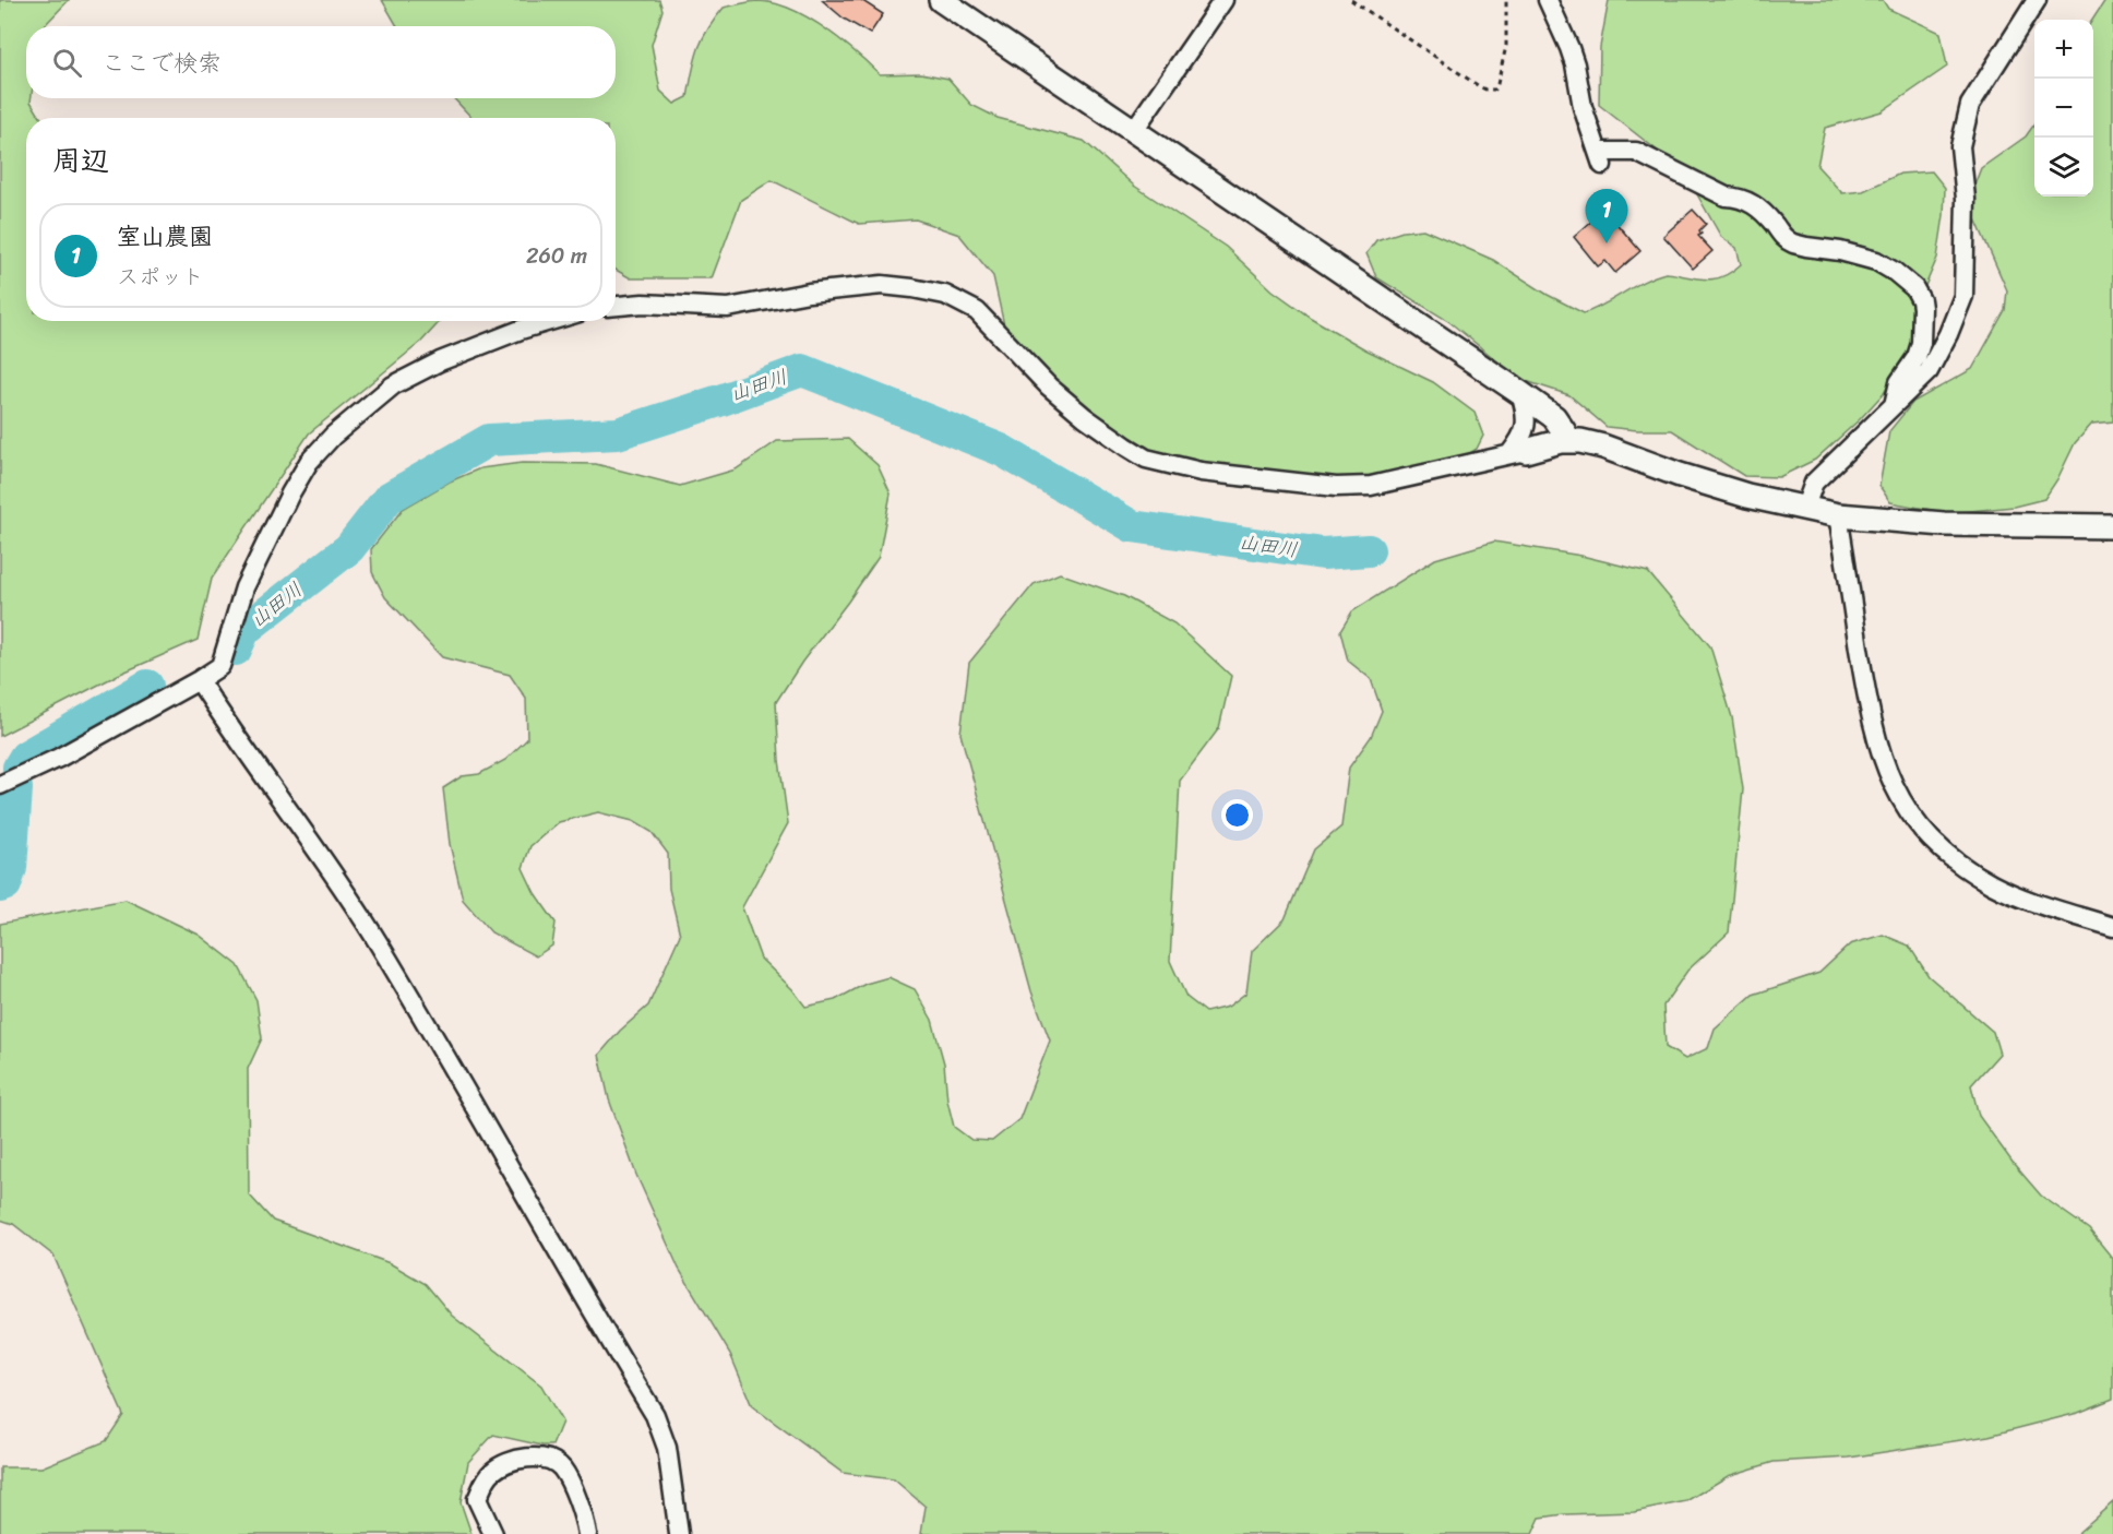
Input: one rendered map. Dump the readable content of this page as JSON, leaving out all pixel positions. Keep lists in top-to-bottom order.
{
  "water": ["山田川"],
  "page": {
    "map_buttons": ["+", "−"],
    "search": "ここで検索",
    "heading": "周辺",
    "pins": "1",
    "list": [
      {
        "mark": "1",
        "name": "室山農園",
        "note": "スポット",
        "value": "260 m"
      }
    ]
  }
}
